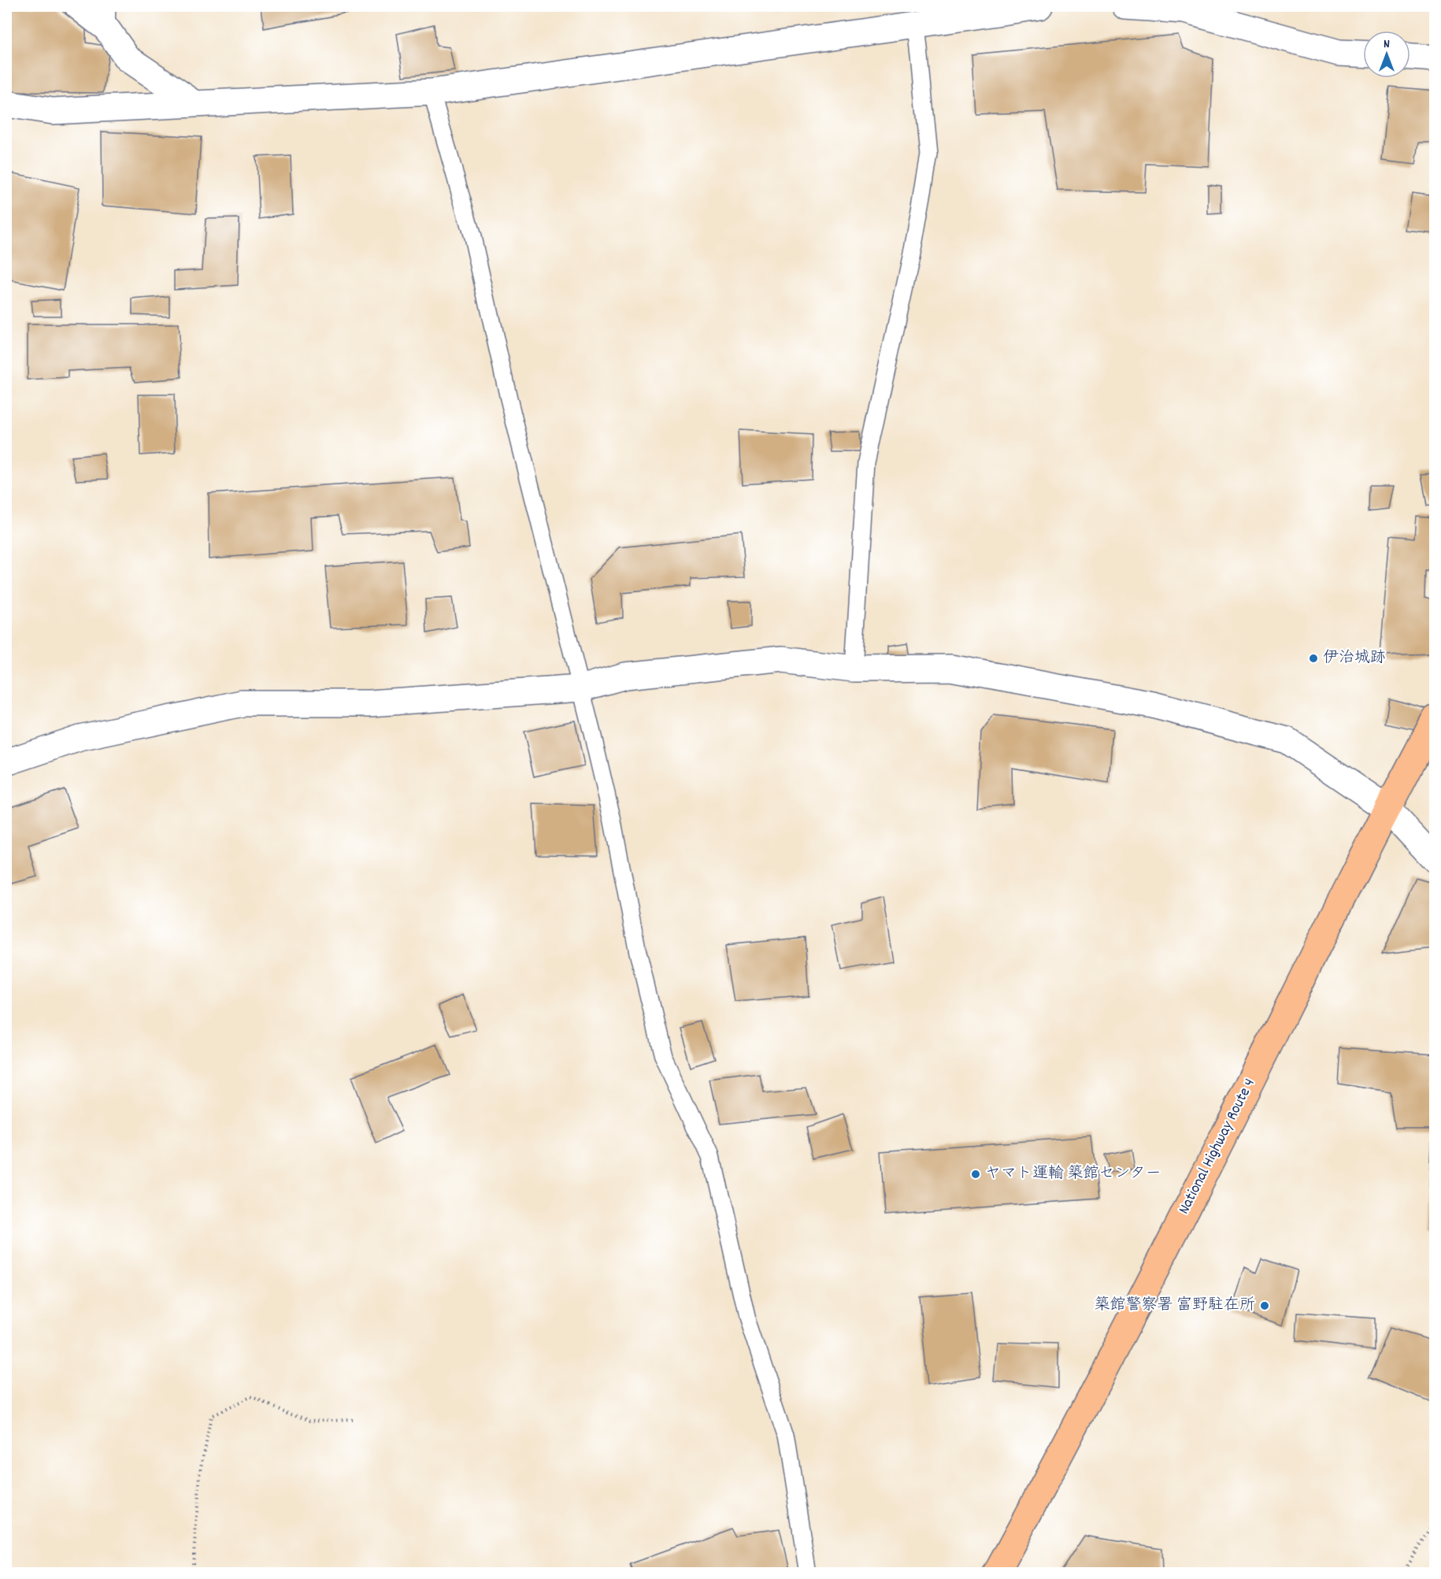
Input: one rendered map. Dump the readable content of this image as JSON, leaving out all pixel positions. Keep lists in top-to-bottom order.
{
  "streets": {
    "highway": ["National Highway Route 4"]
  },
  "places": ["伊治城跡", "ヤマト運輸 築館センター", "築館警察署 富野駐在所"],
  "north": "top"
}
